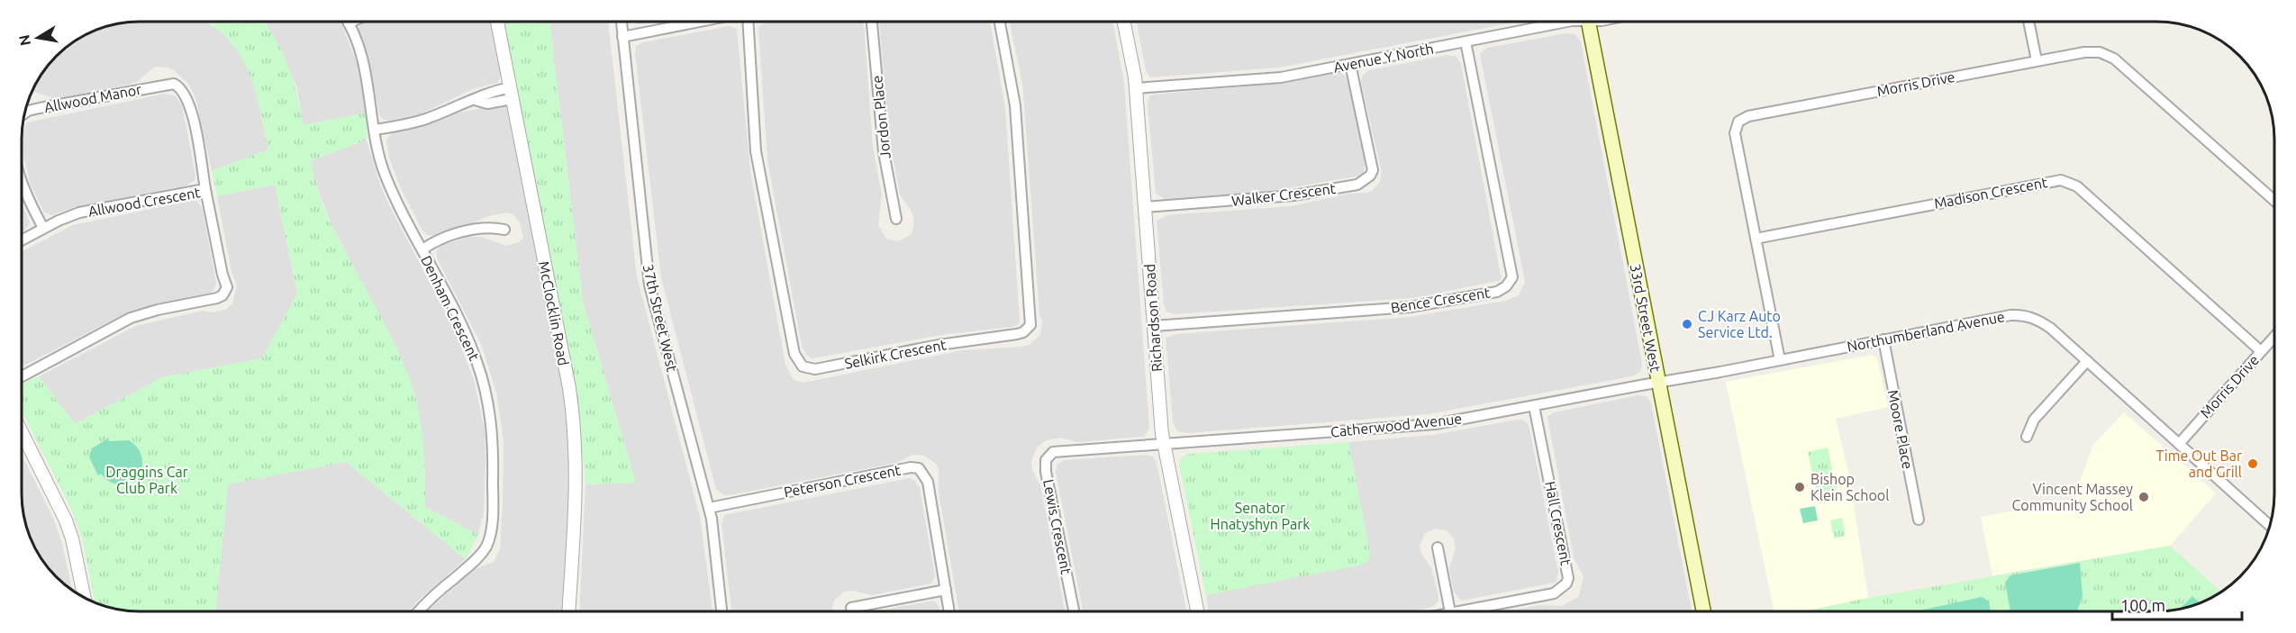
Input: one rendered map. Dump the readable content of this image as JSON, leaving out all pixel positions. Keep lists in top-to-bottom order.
{
  "streets": {
    "main road": ["33rd Street West"],
    "street": [
      "Avenue Y North",
      "Morris Drive",
      "Allwood Manor",
      "Jordon Place",
      "Madison Crescent",
      "Walker Crescent",
      "Allwood Crescent",
      "Bence Crescent",
      "Denham Crescent",
      "McClocklin Road",
      "37th Street West",
      "Richardson Road",
      "Northumberland Avenue",
      "Selkirk Crescent",
      "Catherwood Avenue",
      "Moore Place",
      "Peterson Crescent",
      "Hall Crescent",
      "Lewis Crescent"
    ]
  },
  "crossings": [
    ["Avenue Y North", "Walker Crescent"],
    ["Avenue Y North", "Bence Crescent"],
    ["Avenue Y North", "Richardson Road"],
    ["Morris Drive", "Madison Crescent"],
    ["Morris Drive", "Northumberland Avenue"],
    ["Allwood Manor", "Allwood Crescent"],
    ["Walker Crescent", "Richardson Road"],
    ["Bence Crescent", "Richardson Road"],
    ["37th Street West", "Peterson Crescent"],
    ["Richardson Road", "Catherwood Avenue"],
    ["Richardson Road", "Lewis Crescent"],
    ["33rd Street West", "Northumberland Avenue"],
    ["33rd Street West", "Catherwood Avenue"],
    ["Northumberland Avenue", "Catherwood Avenue"],
    ["Northumberland Avenue", "Moore Place"],
    ["Catherwood Avenue", "Hall Crescent"],
    ["Catherwood Avenue", "Lewis Crescent"]
  ],
  "parks": ["Draggins Car Club Park", "Senator Hnatyshyn Park"],
  "places": [
    "CJ Karz Auto Service Ltd.",
    "Time Out Bar and Grill",
    "Bishop Klein School",
    "Vincent Massey Community School"
  ],
  "scale_bar": "100 m",
  "north": "left"
}
